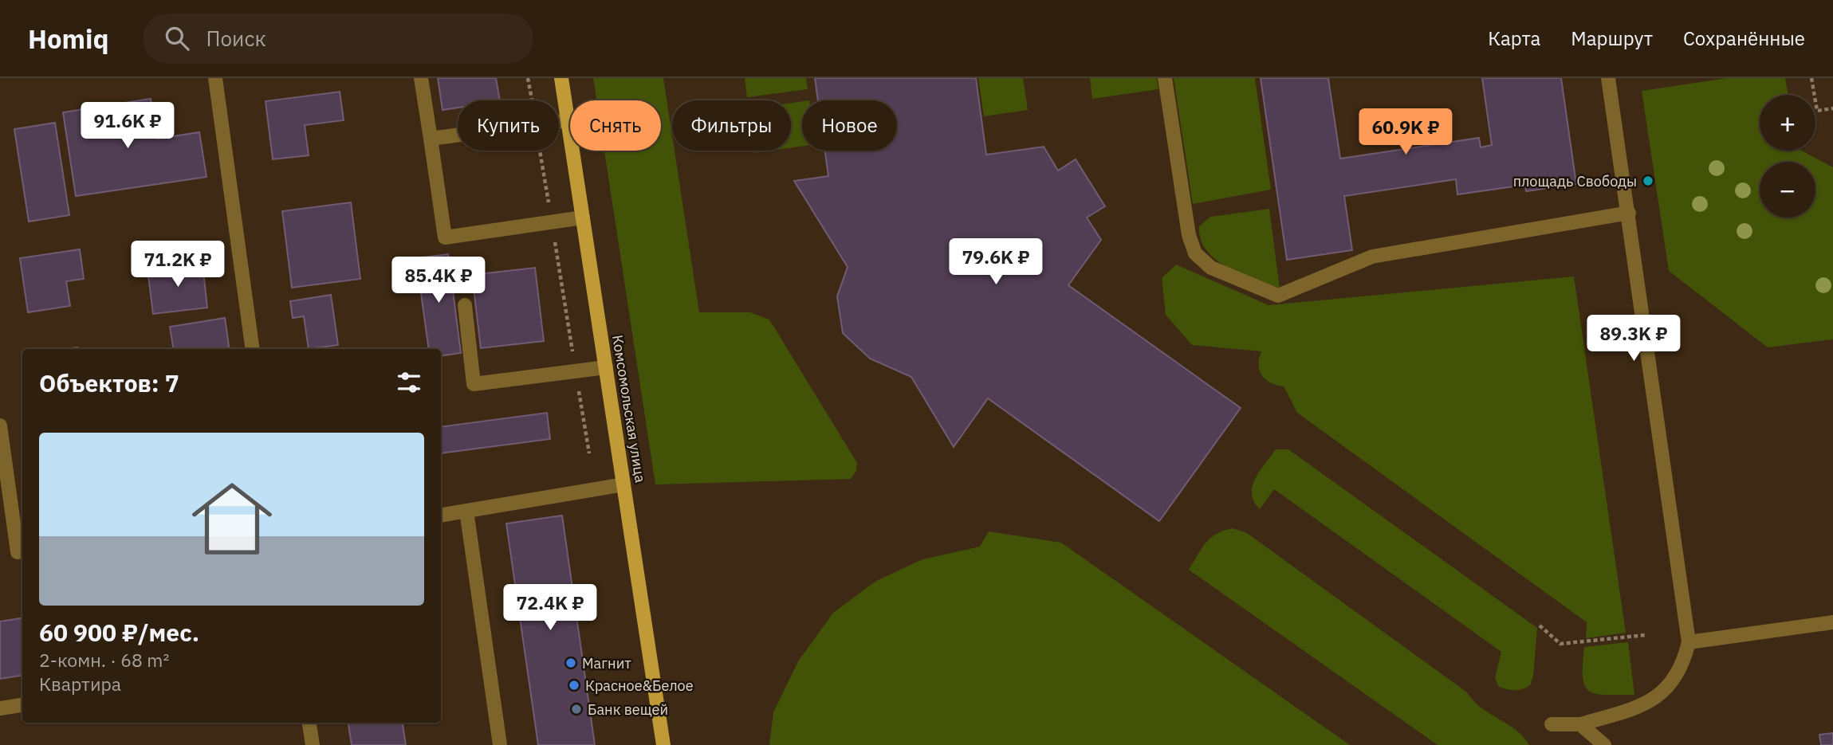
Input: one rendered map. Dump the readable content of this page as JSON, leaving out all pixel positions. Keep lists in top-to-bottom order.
{
  "streets": {
    "main road": ["Комсомольская улица"]
  },
  "places": [
    "площадь Свободы",
    "Магнит",
    "Красное&Белое",
    "Банк вещей"
  ],
  "page": {
    "header": "Homiq",
    "search": "Поиск",
    "nav": ["Карта", "Маршрут", "Сохранённые"],
    "map_buttons": ["+", "−"],
    "chip": [
      "Купить",
      "Снять",
      "Фильтры",
      "Новое"
    ],
    "price": [
      "91.6K ₽",
      "60.9K ₽",
      "79.6K ₽",
      "71.2K ₽",
      "85.4K ₽",
      "89.3K ₽",
      "72.4K ₽"
    ],
    "heading": "Объектов: 7",
    "list": [
      {
        "name": "60 900 ₽/мес.",
        "note": "2-комн. · 68 m² · Квартира"
      }
    ]
  }
}
